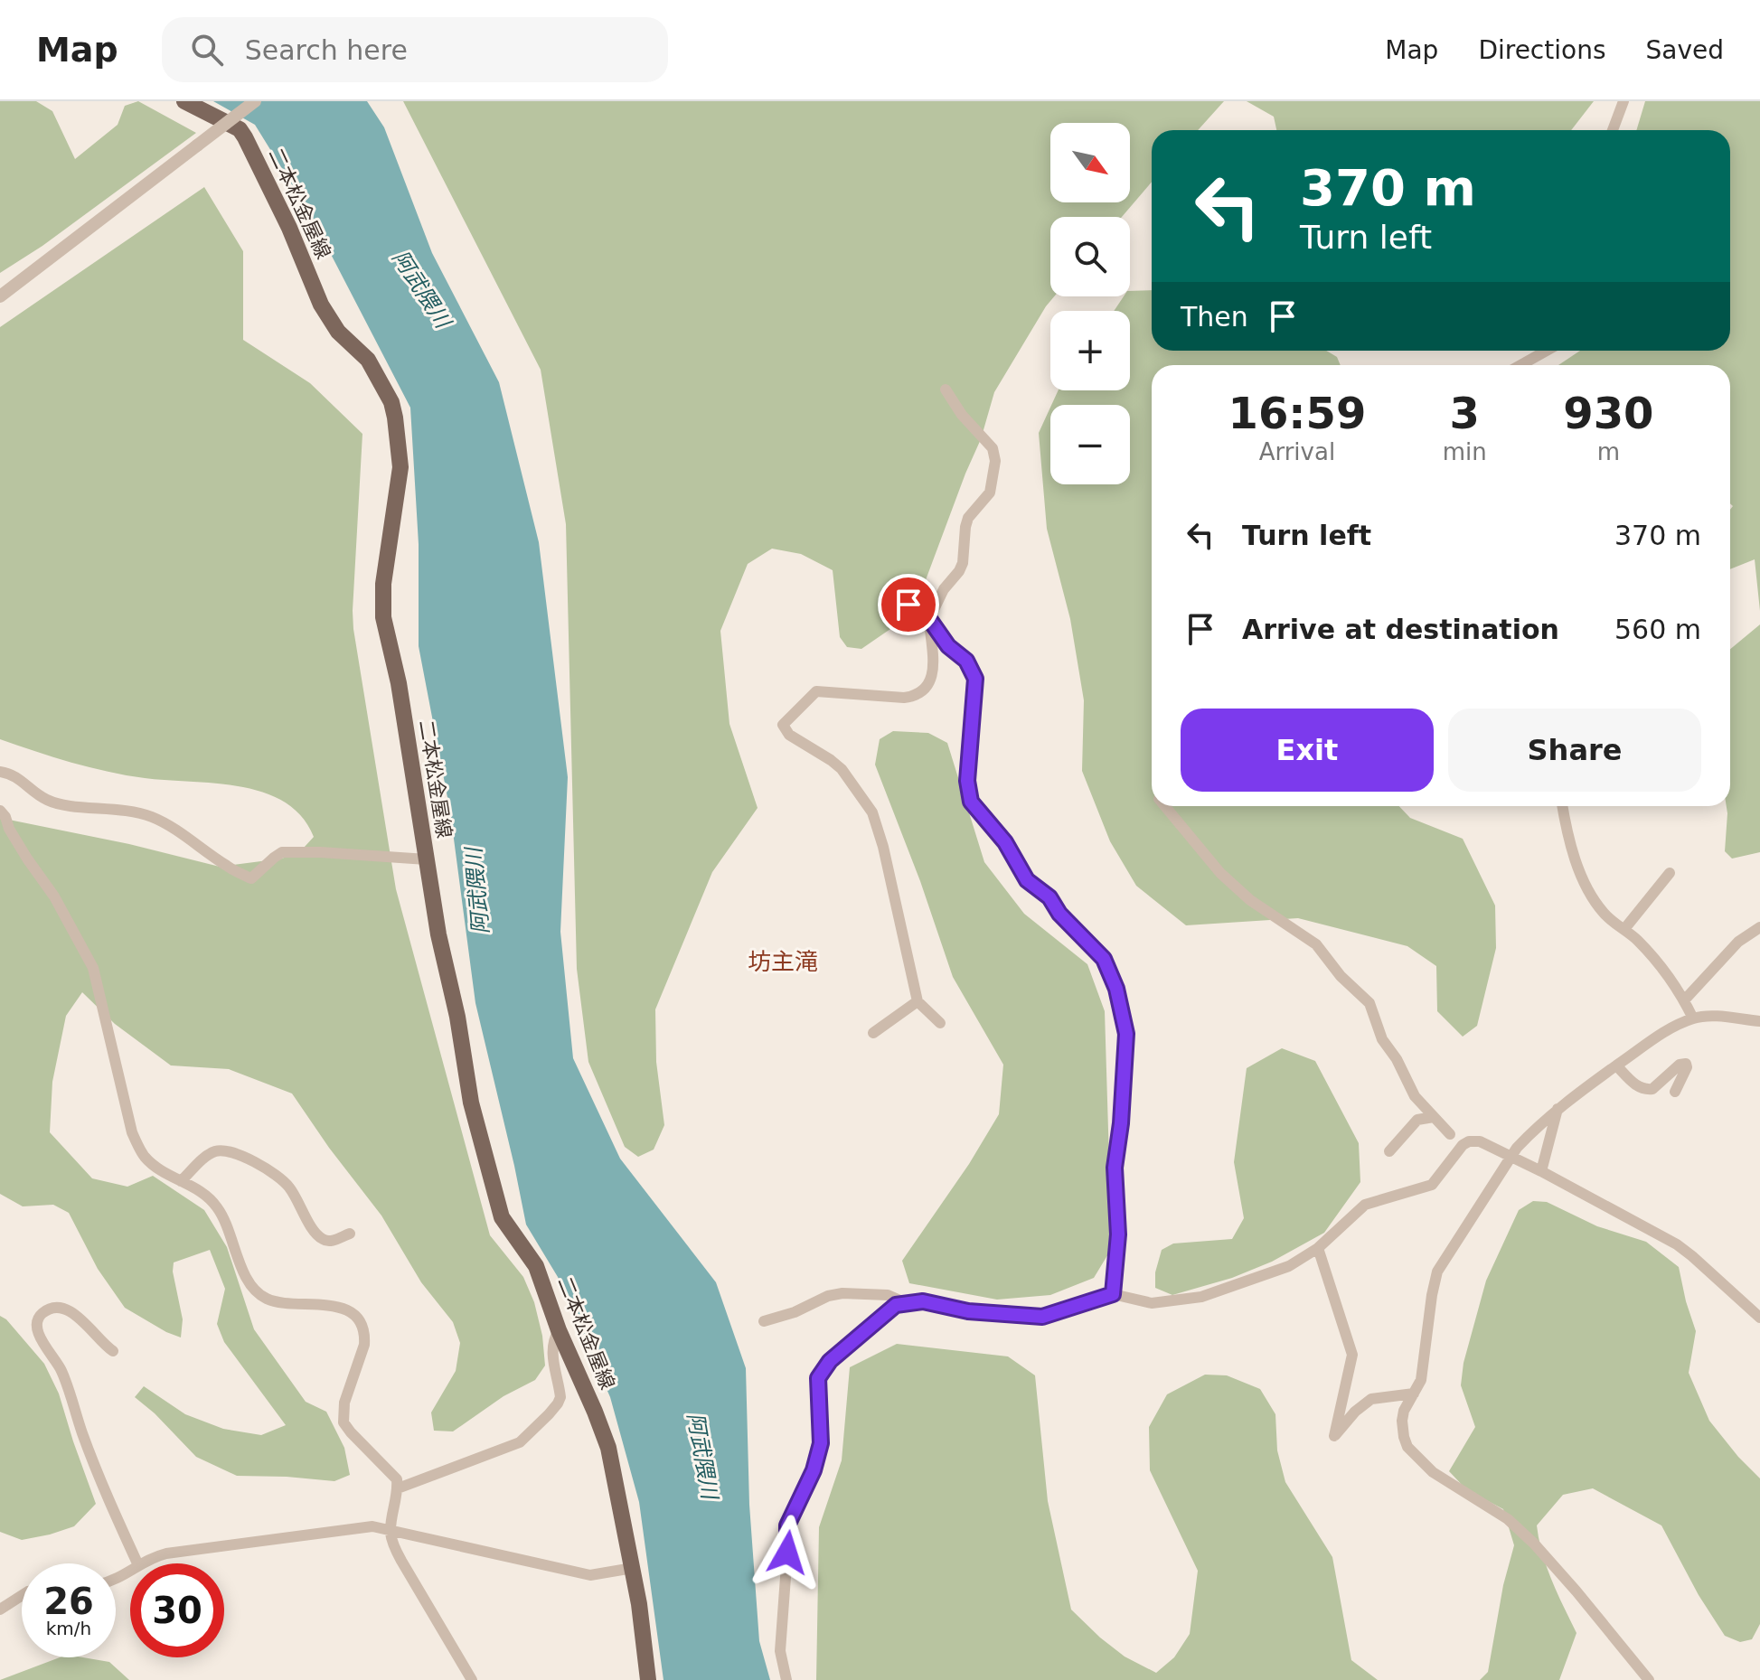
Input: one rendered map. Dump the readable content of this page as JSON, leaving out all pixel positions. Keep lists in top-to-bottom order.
{
  "streets": {
    "main road": ["二本松金屋線"]
  },
  "districts": ["坊主滝"],
  "water": ["阿武隈川"],
  "north": "bottom right",
  "page": {
    "header": "Map",
    "search": "Search here",
    "nav": ["Map", "Directions", "Saved"],
    "map_buttons": ["+", "−"],
    "turn": ["370 m", "Turn left"],
    "then": "Then",
    "eta": [
      "16:59",
      "Arrival",
      "3",
      "min",
      "930",
      "m"
    ],
    "list": [
      {
        "name": "Turn left",
        "value": "370 m"
      },
      {
        "name": "Arrive at destination",
        "value": "560 m"
      }
    ],
    "buttons": ["Exit", "Share"],
    "speed": "26 km/h",
    "limit": "30"
  }
}
